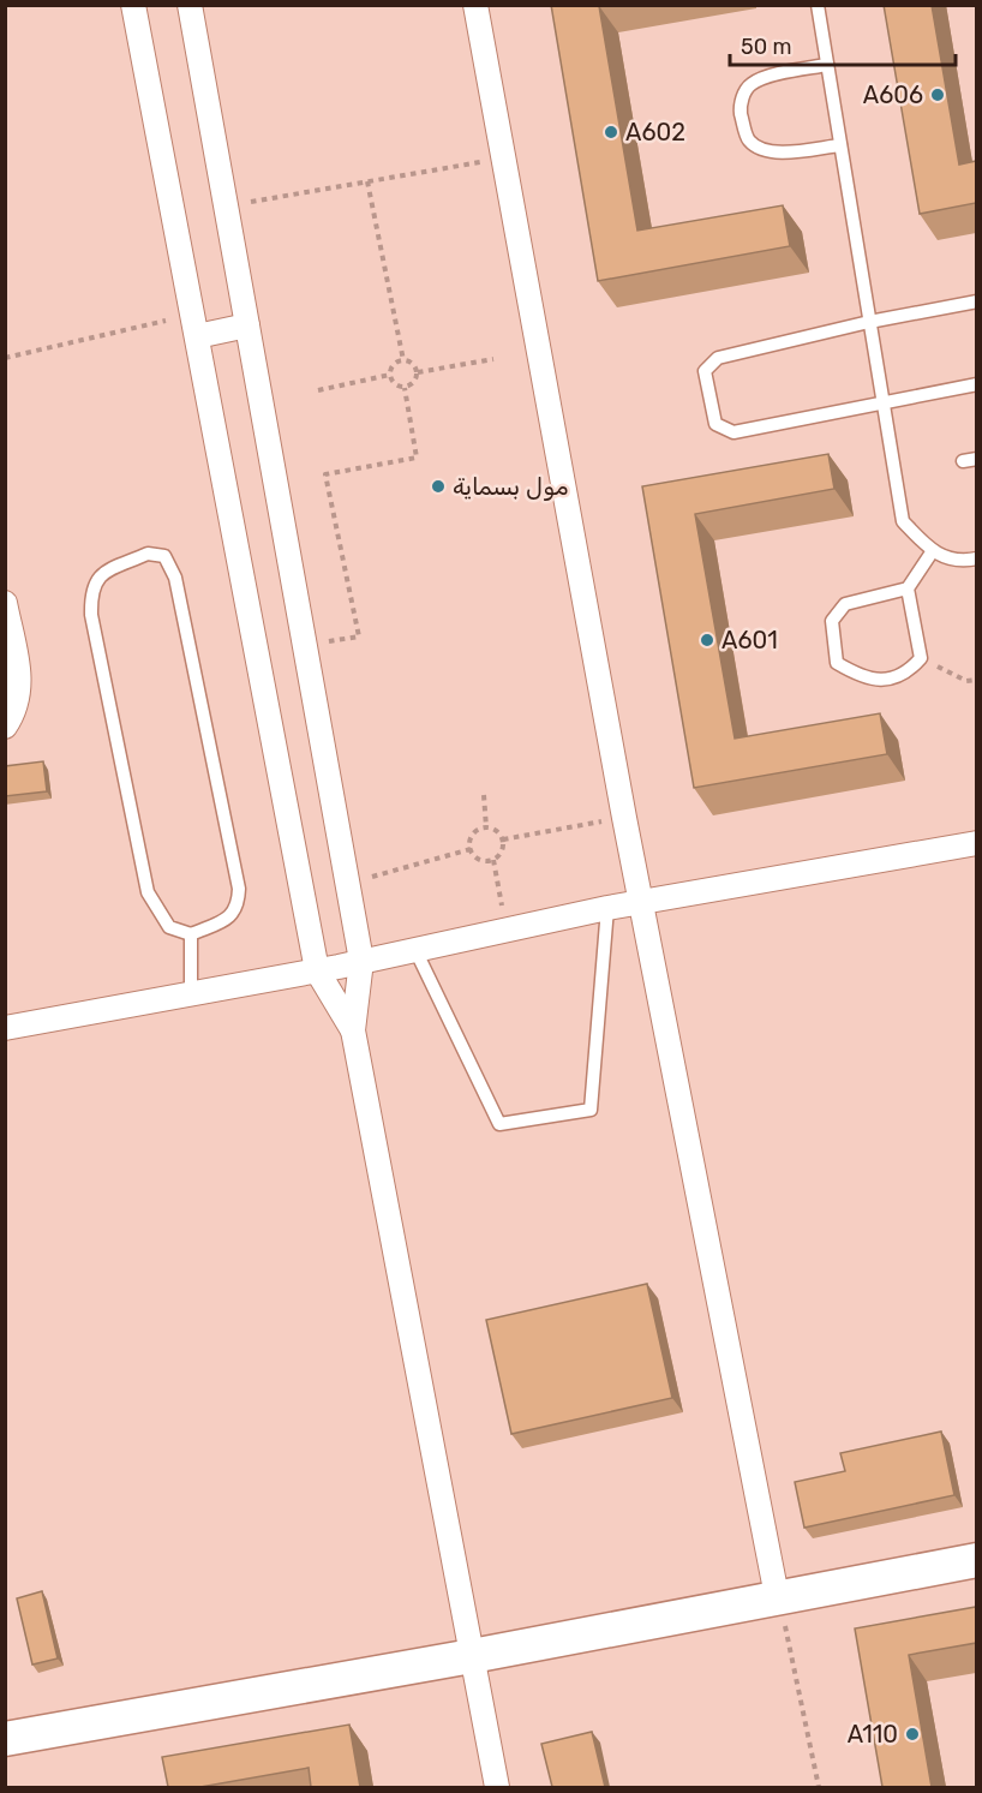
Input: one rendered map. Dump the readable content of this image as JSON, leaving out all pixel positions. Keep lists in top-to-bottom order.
{
  "places": [
    "A606",
    "A602",
    "مول بسماية",
    "A601",
    "A110"
  ],
  "scale_bar": "50 m"
}
